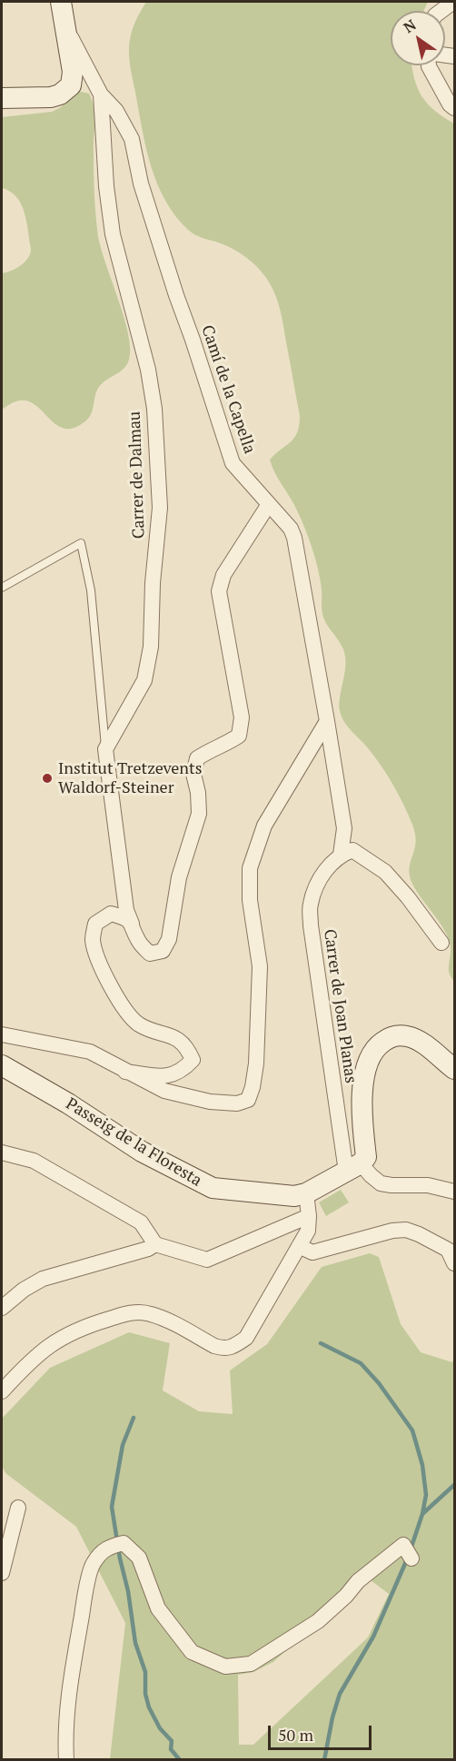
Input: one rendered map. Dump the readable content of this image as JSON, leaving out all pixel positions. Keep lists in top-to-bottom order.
{
  "streets": {
    "street": [
      "Camí de la Capella",
      "Carrer de Dalmau",
      "Carrer de Joan Planas",
      "Passeig de la Floresta"
    ]
  },
  "crossings": [
    ["Camí de la Capella", "Carrer de Dalmau"],
    ["Camí de la Capella", "Carrer de Joan Planas"]
  ],
  "places": ["Institut Tretzevents Waldorf-Steiner"],
  "scale_bar": "50 m",
  "north": "top left"
}
